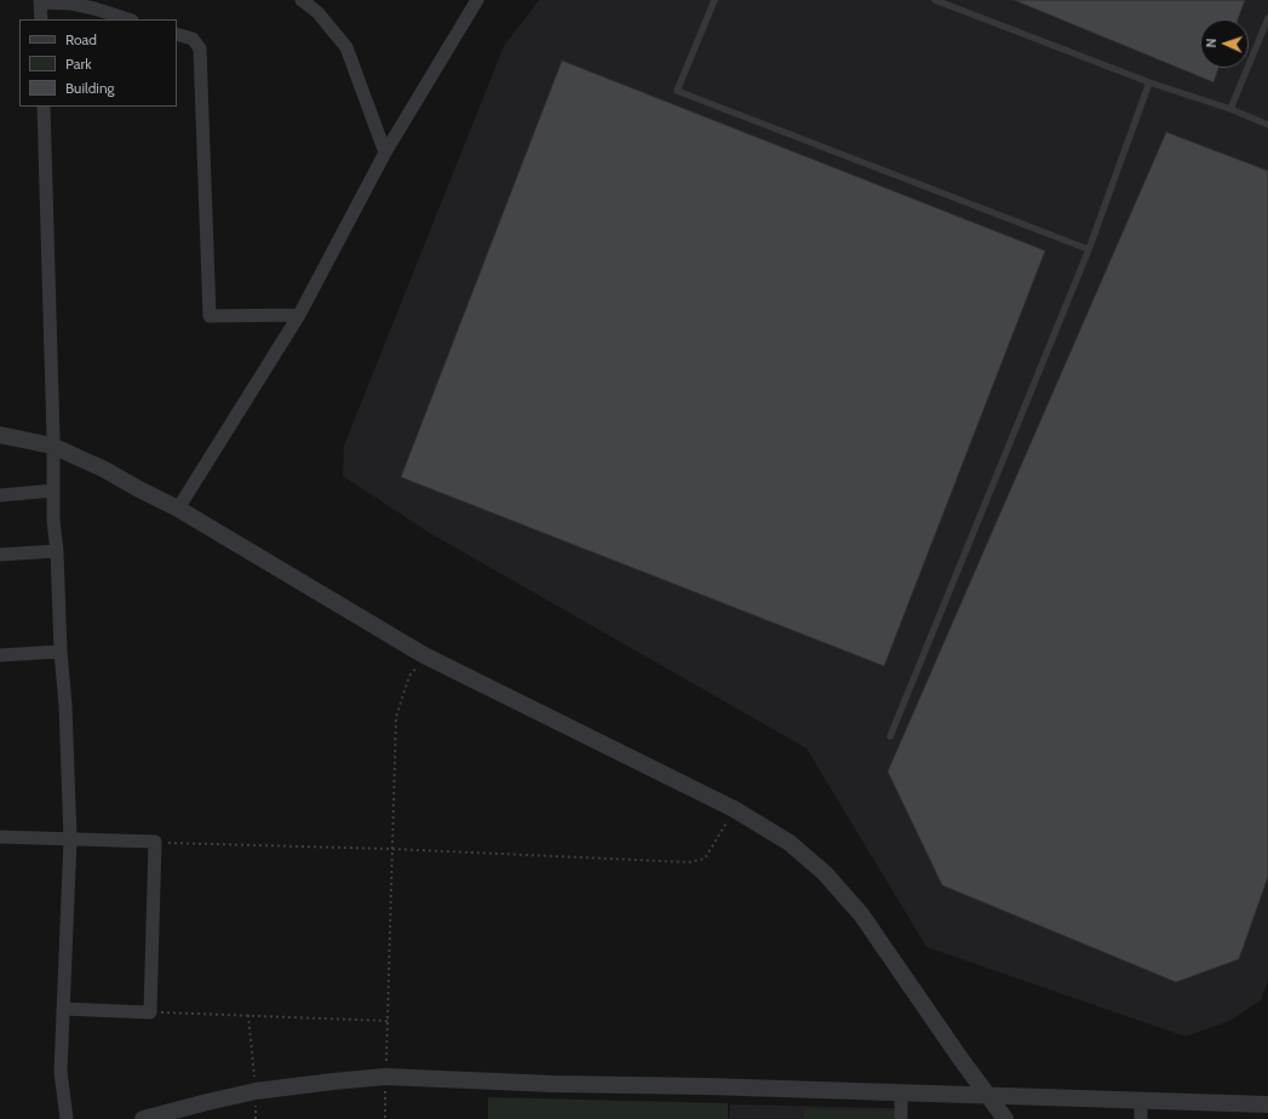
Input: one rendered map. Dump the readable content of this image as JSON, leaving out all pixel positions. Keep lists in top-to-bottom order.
{
  "legend": ["Road", "Park", "Building"],
  "north": "left"
}
